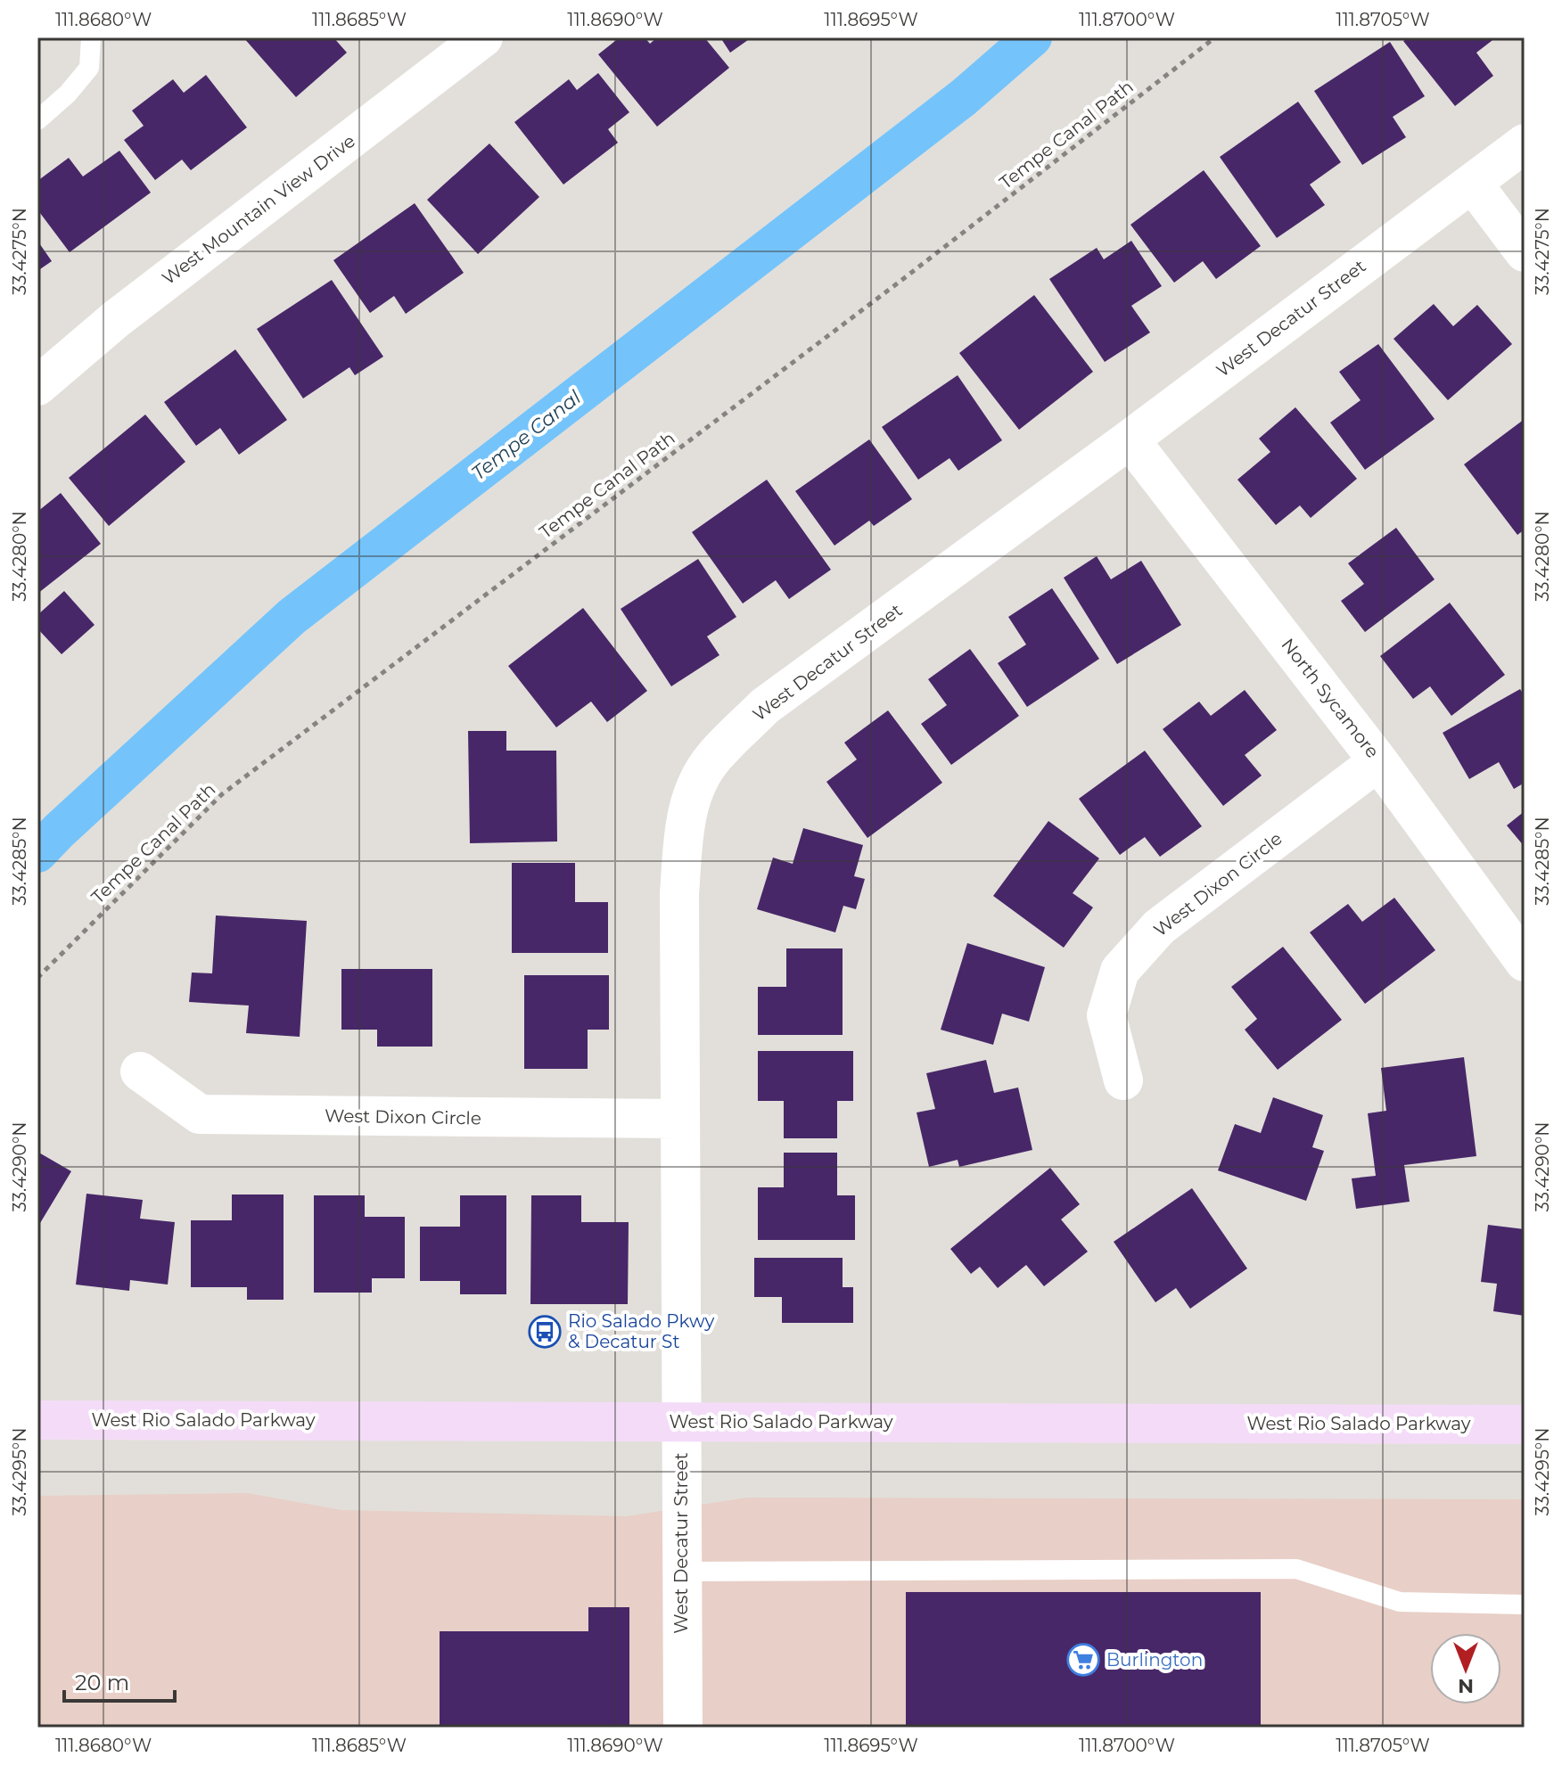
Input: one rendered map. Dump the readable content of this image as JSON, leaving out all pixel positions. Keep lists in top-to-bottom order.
{
  "streets": {
    "main road": ["West Rio Salado Parkway"],
    "street": [
      "West Mountain View Drive",
      "West Decatur Street",
      "North Sycamore",
      "West Dixon Circle"
    ],
    "path": ["Tempe Canal Path"]
  },
  "crossings": [
    ["West Decatur Street", "North Sycamore"],
    ["West Decatur Street", "West Dixon Circle"],
    ["West Decatur Street", "West Rio Salado Parkway"],
    ["North Sycamore", "West Dixon Circle"]
  ],
  "water": ["Tempe Canal"],
  "places": {
    "bus stop": ["Rio Salado Pkwy & Decatur St"],
    "supermarket": ["Burlington"]
  },
  "scale_bar": "20 m",
  "north": "bottom",
  "coordinates": [
    "111.8680°W",
    "111.8685°W",
    "111.8690°W",
    "111.8695°W",
    "111.8700°W",
    "111.8705°W",
    "33.4275°N",
    "33.4280°N",
    "33.4285°N",
    "33.4290°N",
    "33.4295°N"
  ]
}
